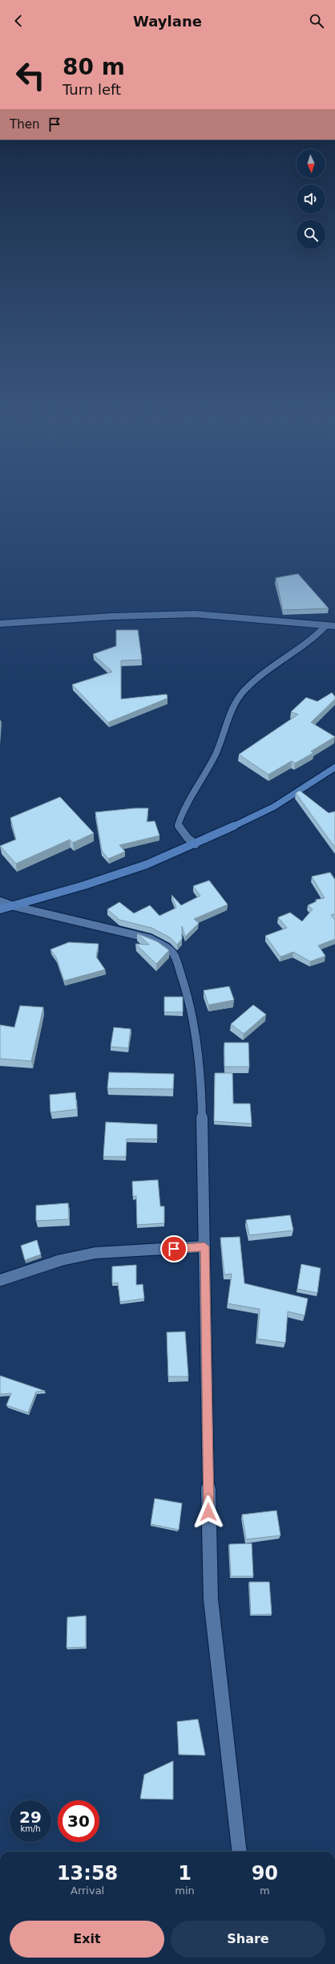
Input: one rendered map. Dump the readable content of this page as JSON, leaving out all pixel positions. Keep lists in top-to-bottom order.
{
  "north": "bottom",
  "page": {
    "header": "Waylane",
    "turn": ["80 m", "Turn left"],
    "then": "Then",
    "speed": "29 km/h",
    "limit": "30",
    "eta": [
      "13:58",
      "Arrival",
      "1",
      "min",
      "90",
      "m"
    ],
    "buttons": ["Exit", "Share"]
  }
}
